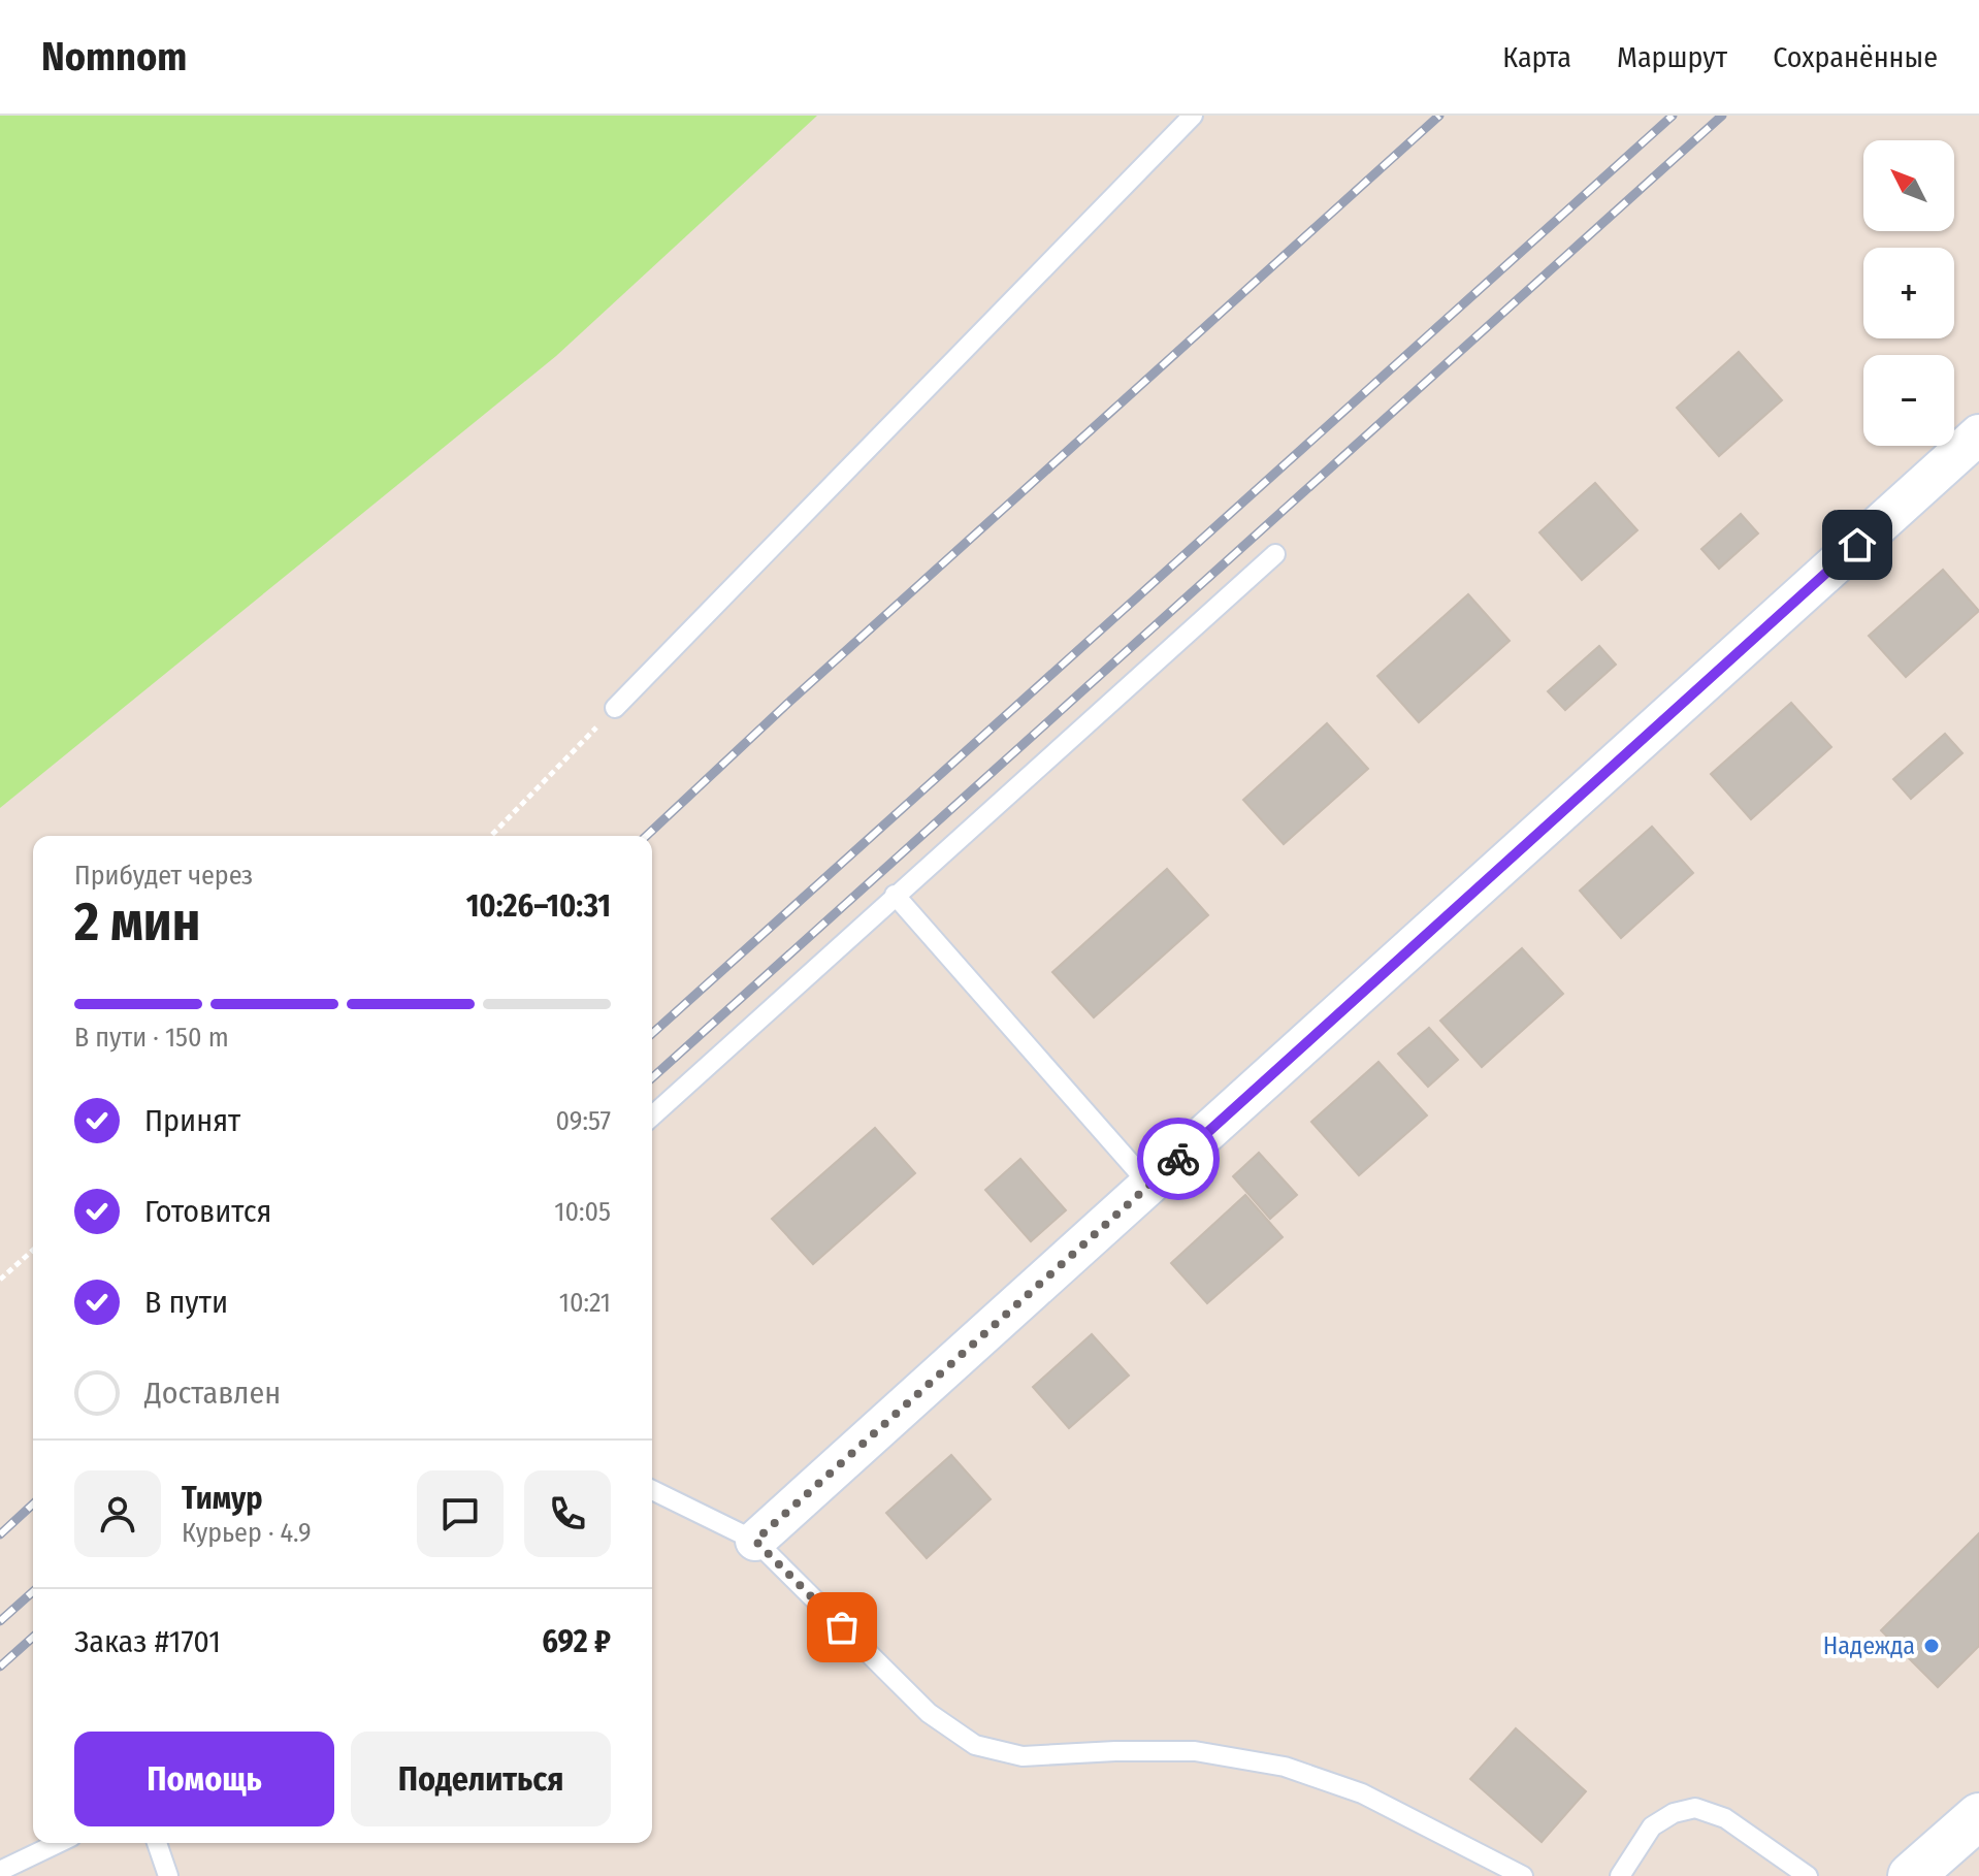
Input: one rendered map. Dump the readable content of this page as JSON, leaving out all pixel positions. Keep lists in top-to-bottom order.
{
  "places": ["Надежда"],
  "north": "top left",
  "page": {
    "header": "Nomnom",
    "nav": ["Карта", "Маршрут", "Сохранённые"],
    "map_buttons": ["+", "−"],
    "heading": ["2 мин", "Прибудет через", "10:26–10:31"],
    "panel": [
      "Тимур",
      "Курьер · 4.9",
      "Заказ #1701",
      "692 ₽"
    ],
    "bar": "В пути · 150 m",
    "list": [
      ["Принят", "09:57"],
      ["Готовится", "10:05"],
      ["В пути", "10:21"],
      "Доставлен"
    ],
    "buttons": ["Помощь", "Поделиться"]
  }
}
